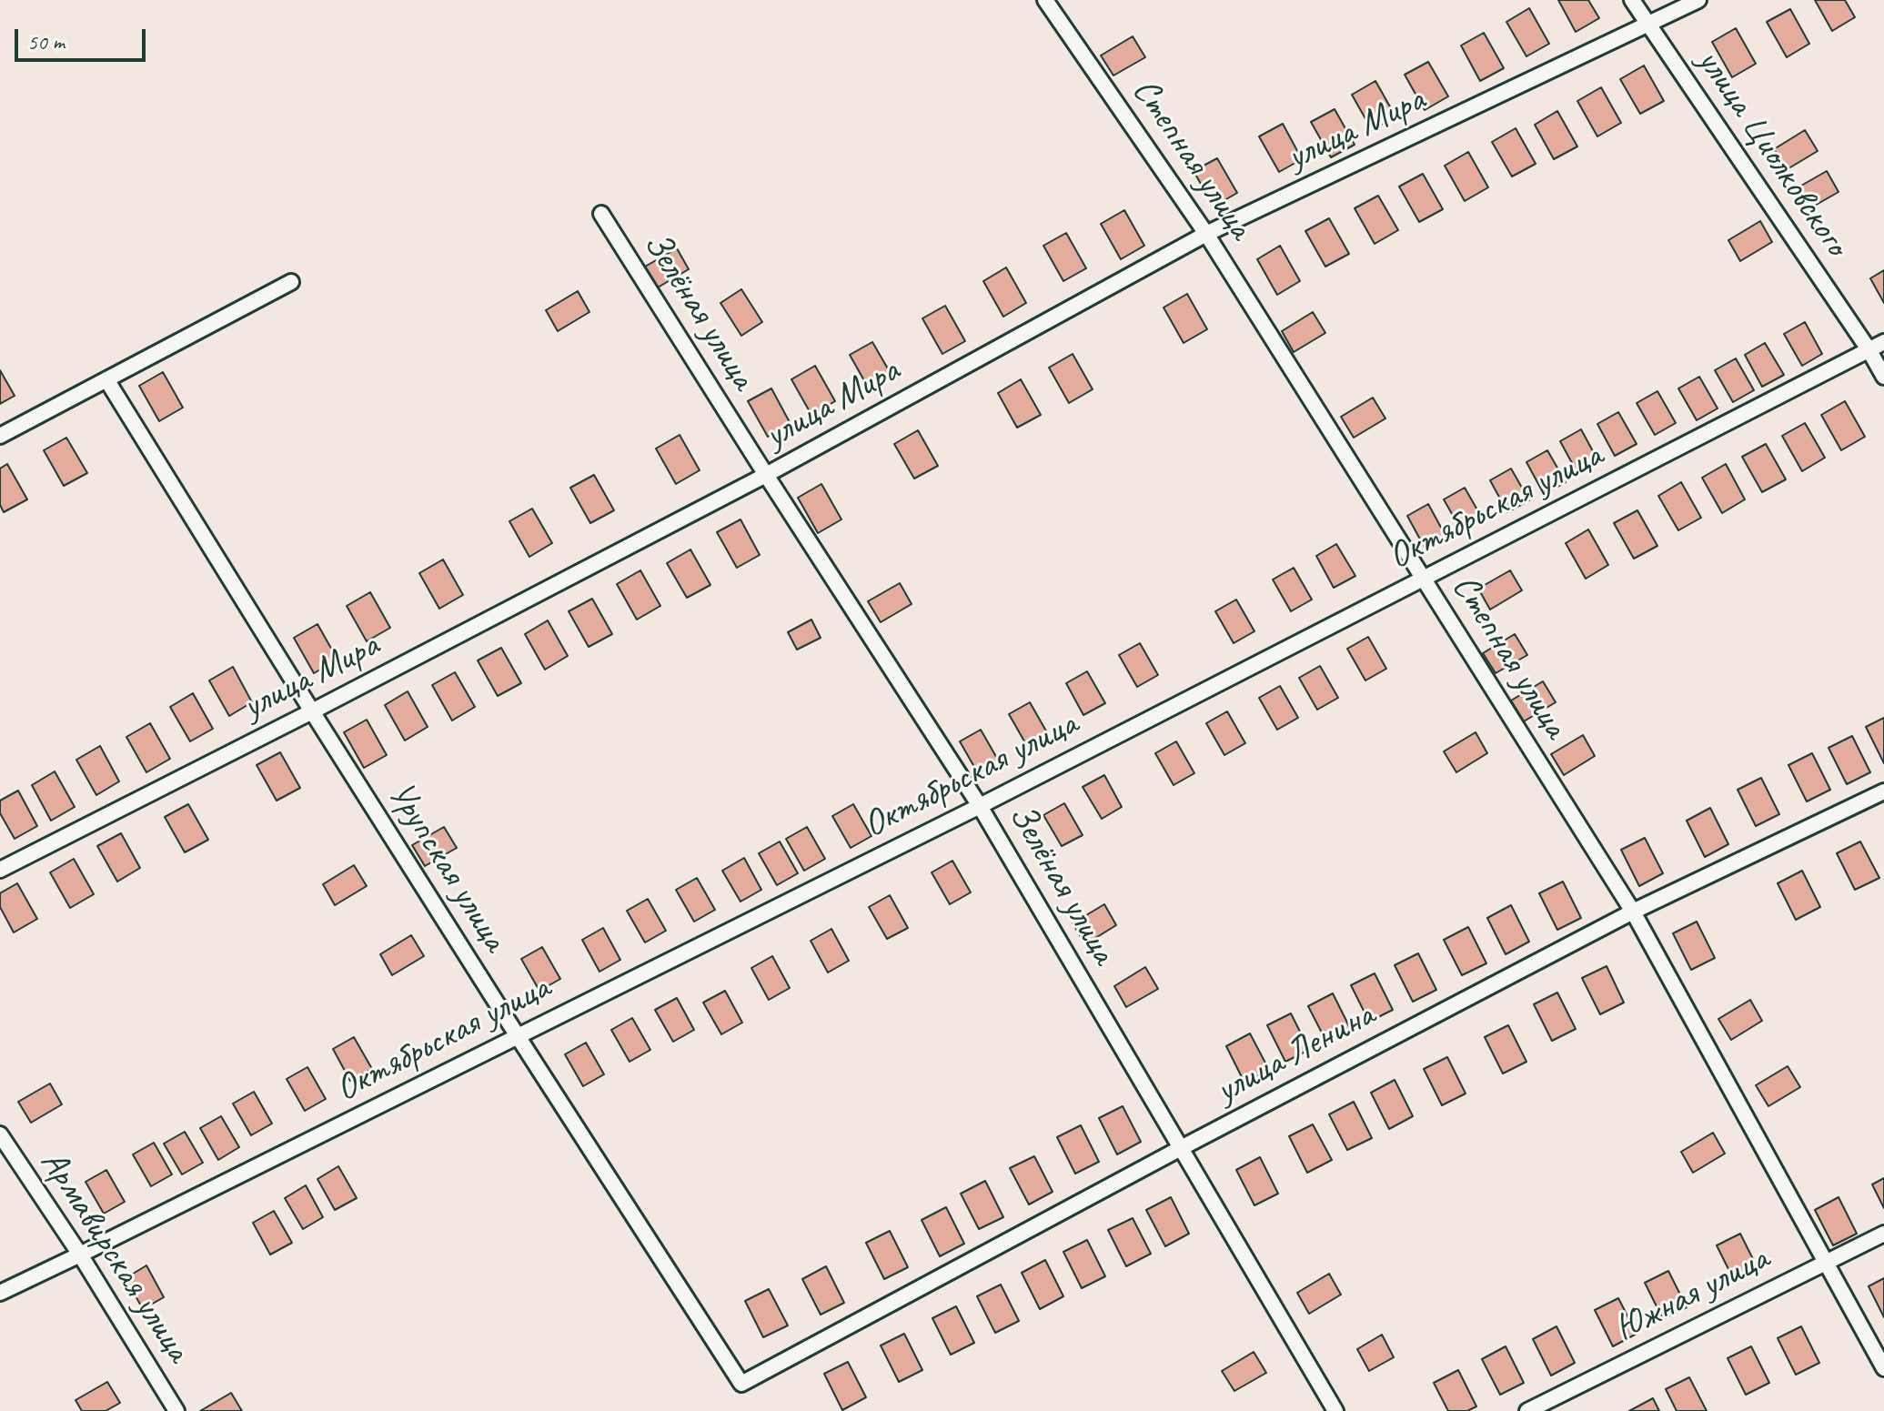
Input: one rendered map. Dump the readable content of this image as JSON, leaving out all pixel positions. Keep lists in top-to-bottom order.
{
  "streets": {
    "street": [
      "улица Мира",
      "улица Циолковского",
      "Степная улица",
      "Зелёная улица",
      "Октябрьская улица",
      "Урупская улица",
      "улица Ленина",
      "Армавирская улица",
      "Южная улица"
    ]
  },
  "crossings": [
    ["улица Мира", "улица Циолковского"],
    ["улица Мира", "Степная улица"],
    ["улица Мира", "Зелёная улица"],
    ["улица Мира", "Урупская улица"],
    ["улица Циолковского", "Октябрьская улица"],
    ["Степная улица", "Октябрьская улица"],
    ["Степная улица", "улица Ленина"],
    ["Степная улица", "Южная улица"],
    ["Зелёная улица", "Октябрьская улица"],
    ["Зелёная улица", "улица Ленина"],
    ["Октябрьская улица", "Урупская улица"],
    ["Октябрьская улица", "Армавирская улица"],
    ["Урупская улица", "улица Ленина"]
  ],
  "scale_bar": "50 m"
}
